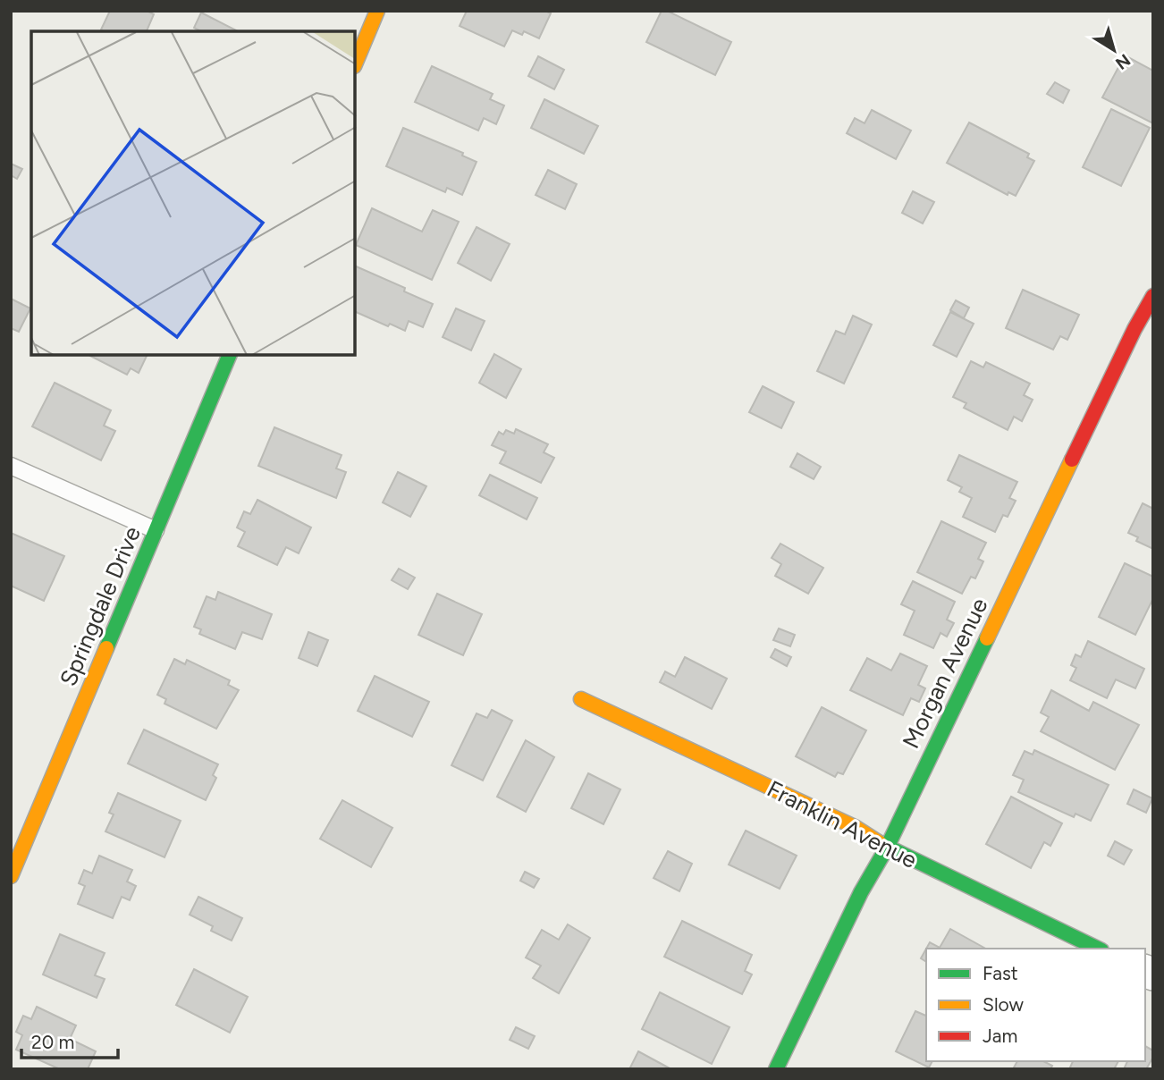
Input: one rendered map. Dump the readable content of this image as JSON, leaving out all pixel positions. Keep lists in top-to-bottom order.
{
  "streets": {
    "street": ["Springdale Drive", "Morgan Avenue", "Franklin Avenue"]
  },
  "crossings": [
    ["Morgan Avenue", "Franklin Avenue"]
  ],
  "legend": ["Fast", "Slow", "Jam"],
  "scale_bar": "20 m",
  "north": "bottom right"
}
